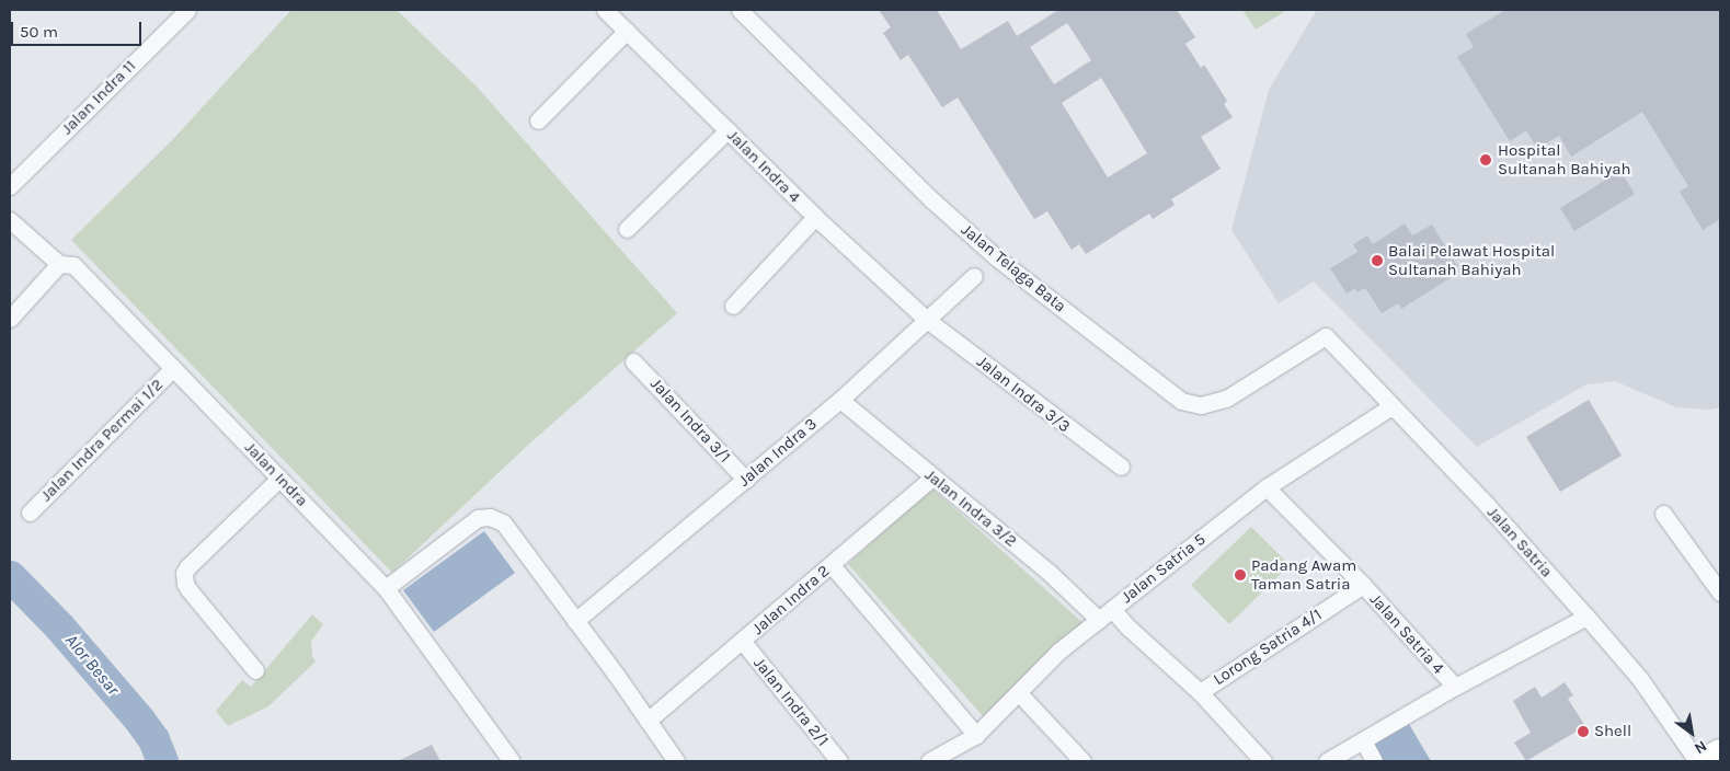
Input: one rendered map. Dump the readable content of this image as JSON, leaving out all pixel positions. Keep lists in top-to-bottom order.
{
  "streets": {
    "street": [
      "Jalan Indra 11",
      "Jalan Indra 4",
      "Jalan Telaga Bata",
      "Jalan Indra 3/3",
      "Jalan Indra 3/1",
      "Jalan Indra Permai 1/2",
      "Jalan Indra 3",
      "Jalan Indra",
      "Jalan Indra 3/2",
      "Jalan Satria",
      "Jalan Satria 5",
      "Jalan Indra 2",
      "Jalan Satria 4",
      "Lorong Satria 4/1",
      "Jalan Indra 2/1"
    ]
  },
  "crossings": [
    ["Jalan Indra 4", "Jalan Indra 3/3"],
    ["Jalan Indra 4", "Jalan Indra 3"],
    ["Jalan Telaga Bata", "Jalan Satria"],
    ["Jalan Indra 3/3", "Jalan Indra 3"],
    ["Jalan Indra 3/1", "Jalan Indra 3"],
    ["Jalan Indra Permai 1/2", "Jalan Indra"],
    ["Jalan Indra 3", "Jalan Indra 3/2"],
    ["Jalan Indra 3/2", "Jalan Satria 5"],
    ["Jalan Indra 3/2", "Jalan Indra 2"],
    ["Jalan Satria", "Jalan Satria 5"],
    ["Jalan Satria 5", "Jalan Satria 4"],
    ["Jalan Indra 2", "Jalan Indra 2/1"],
    ["Jalan Satria 4", "Lorong Satria 4/1"]
  ],
  "water": ["Alor Besar"],
  "places": [
    "Hospital Sultanah Bahiyah",
    "Balai Pelawat Hospital Sultanah Bahiyah",
    "Padang Awam Taman Satria",
    "Shell"
  ],
  "scale_bar": "50 m",
  "north": "bottom right"
}
